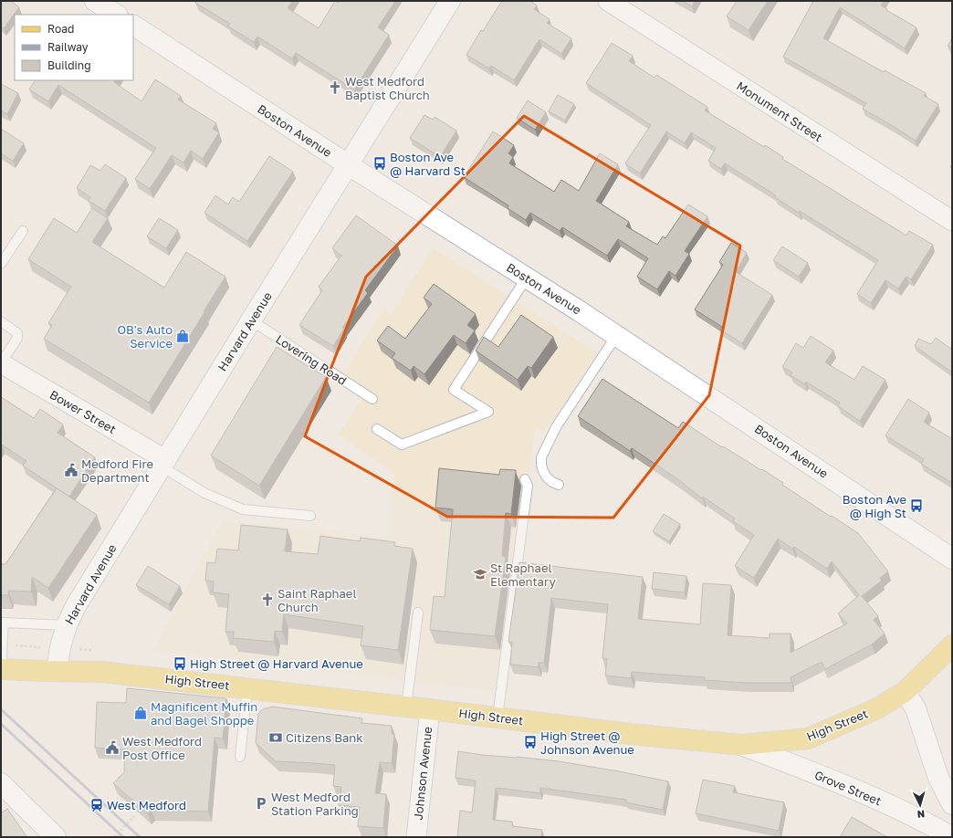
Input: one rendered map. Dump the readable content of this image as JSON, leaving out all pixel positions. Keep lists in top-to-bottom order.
{
  "streets": {
    "main road": ["High Street"],
    "street": [
      "Monument Street",
      "Boston Avenue",
      "Harvard Avenue",
      "Bower Street",
      "Johnson Avenue",
      "Grove Street"
    ],
    "lane": ["Lovering Road"]
  },
  "crossings": [
    ["Boston Avenue", "Harvard Avenue"],
    ["Harvard Avenue", "Lovering Road"],
    ["Harvard Avenue", "Bower Street"],
    ["Harvard Avenue", "High Street"],
    ["High Street", "Johnson Avenue"],
    ["High Street", "Grove Street"]
  ],
  "places": {
    "church": ["West Medford Baptist Church", "Saint Raphael Church"],
    "bus stop": [
      "Boston Ave @ Harvard St",
      "Boston Ave @ High St",
      "High Street @ Harvard Avenue",
      "High Street @ Johnson Avenue"
    ],
    "shop": ["OB's Auto Service", "Magnificent Muffin and Bagel Shoppe"],
    "public building": ["Medford Fire Department", "West Medford Post Office"],
    "school or university": ["St Raphael Elementary"],
    "bank": ["Citizens Bank"],
    "parking": ["West Medford Station Parking"],
    "station": ["West Medford"]
  },
  "legend": ["Road", "Railway", "Building"],
  "north": "bottom"
}
